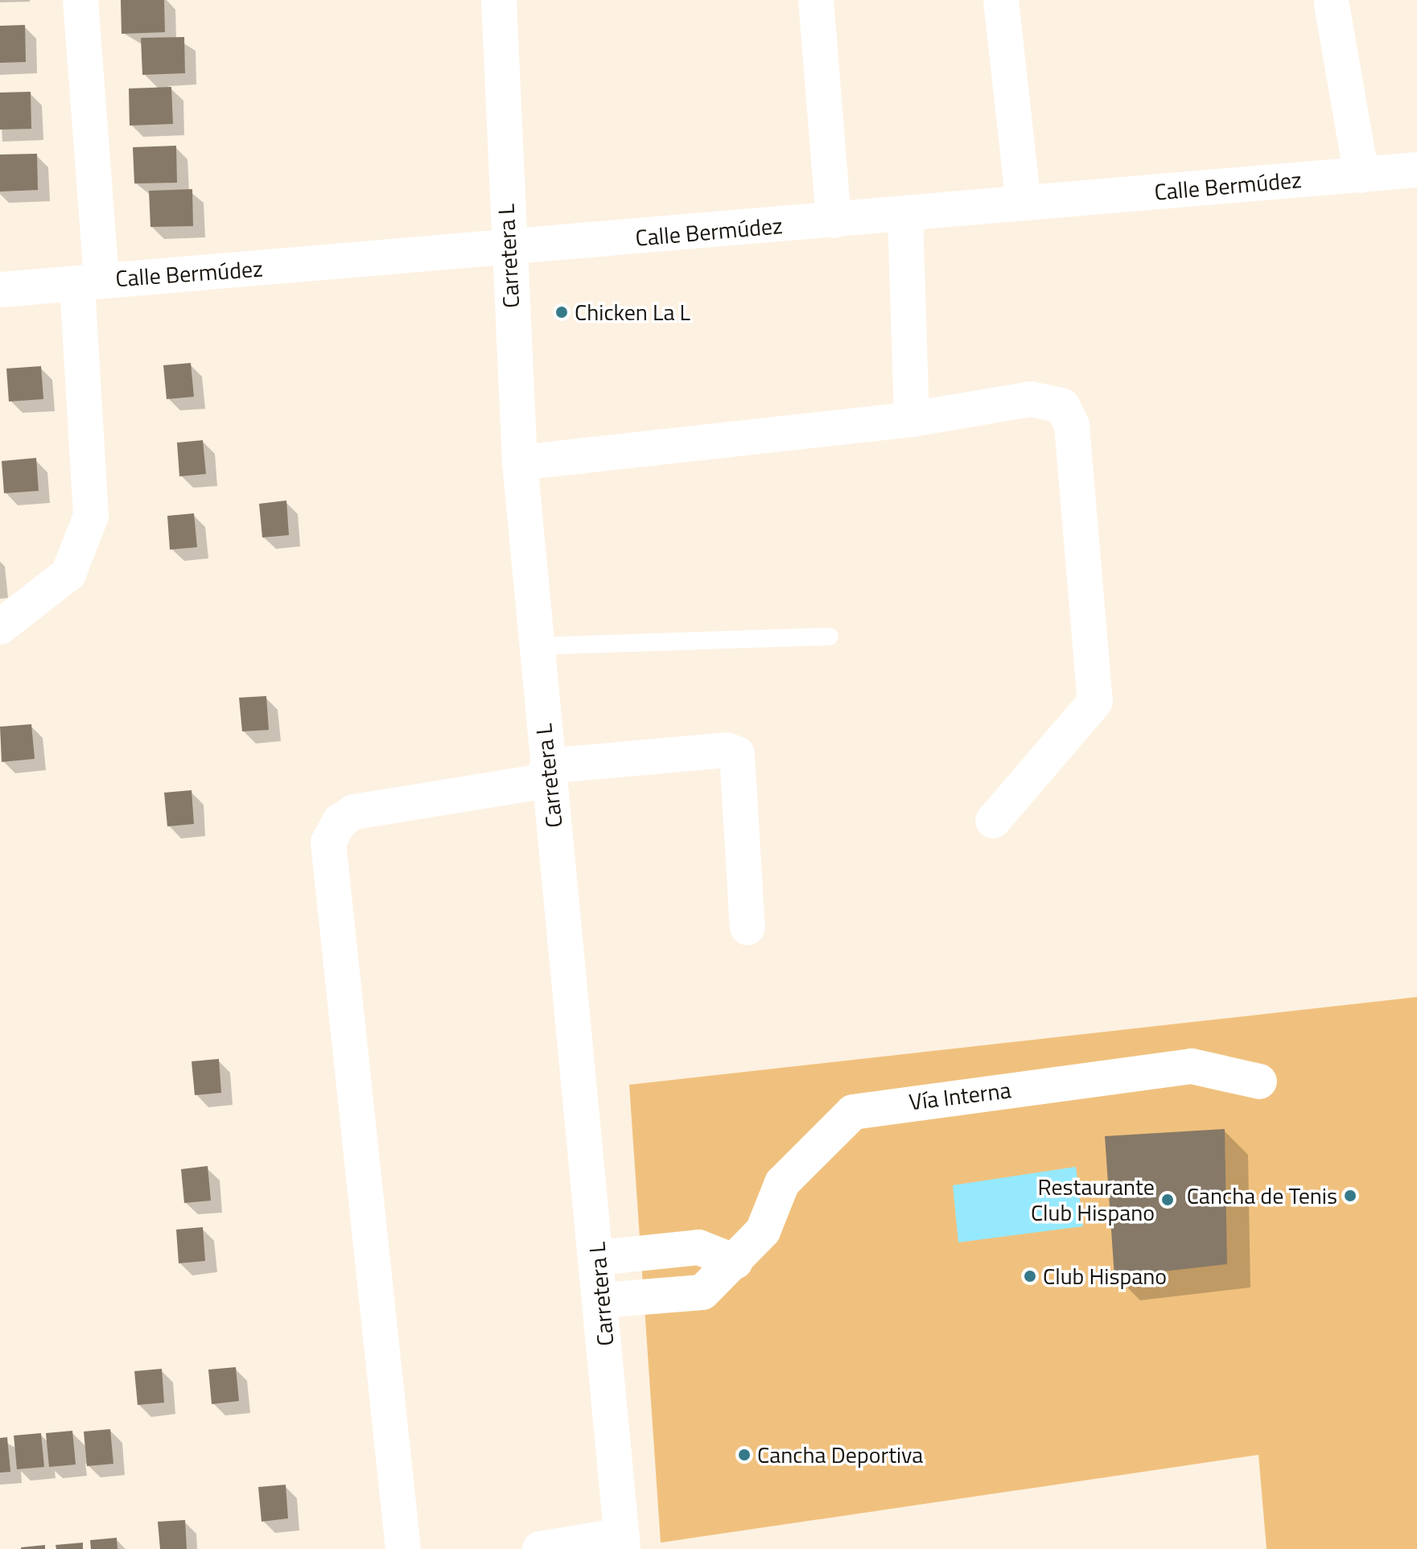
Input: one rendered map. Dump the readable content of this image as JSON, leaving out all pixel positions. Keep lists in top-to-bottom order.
{
  "streets": {
    "street": ["Calle Bermúdez", "Carretera L", "Vía Interna"]
  },
  "crossings": [
    ["Calle Bermúdez", "Carretera L"]
  ],
  "places": [
    "Chicken La L",
    "Cancha de Tenis",
    "Restaurante Club Hispano",
    "Club Hispano",
    "Cancha Deportiva"
  ]
}
